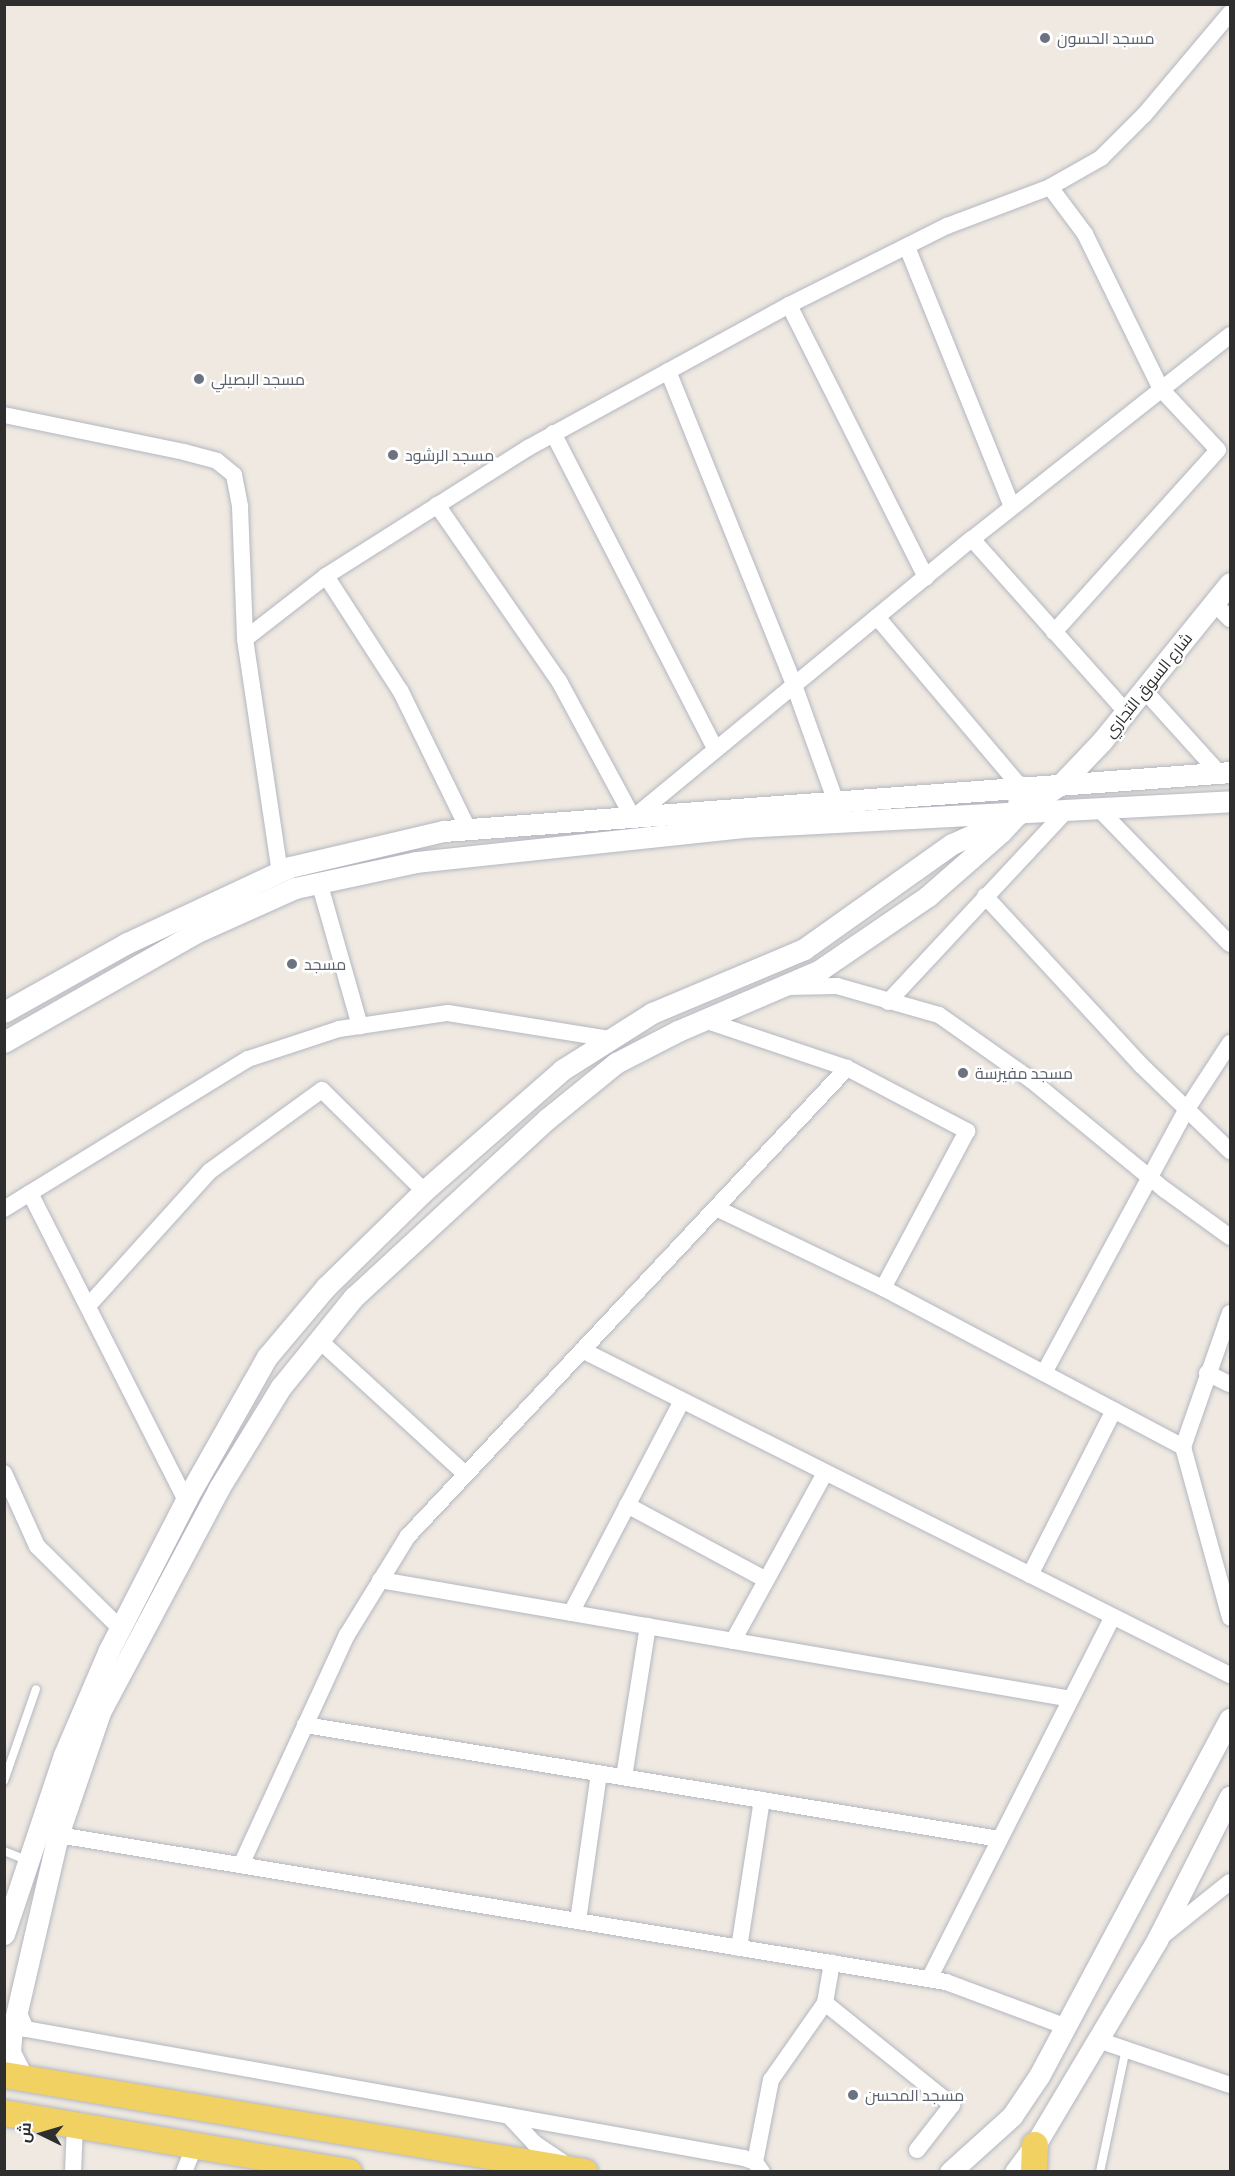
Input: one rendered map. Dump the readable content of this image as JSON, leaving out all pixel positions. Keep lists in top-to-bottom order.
{
  "streets": {
    "street": ["شارع السوق التجاري"]
  },
  "places": [
    "مسجد الحسون",
    "مسجد البصيلي",
    "مسجد الرشود",
    "مسجد",
    "مسجد مفيرسة",
    "مسجد المحسن"
  ],
  "north": "left"
}
